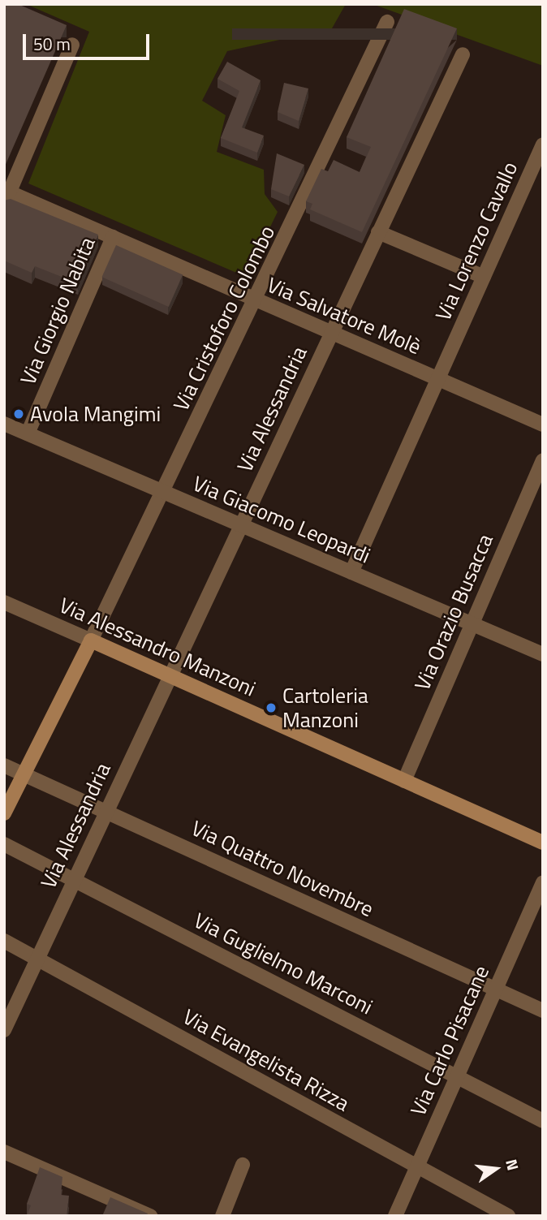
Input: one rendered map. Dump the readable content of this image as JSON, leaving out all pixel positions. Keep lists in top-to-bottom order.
{
  "streets": {
    "main road": ["Via Cristoforo Colombo", "Via Alessandro Manzoni"],
    "street": [
      "Via Lorenzo Cavallo",
      "Via Giorgio Nabita",
      "Via Salvatore Molè",
      "Via Alessandria",
      "Via Giacomo Leopardi",
      "Via Orazio Busacca",
      "Via Quattro Novembre",
      "Via Guglielmo Marconi",
      "Via Carlo Pisacane",
      "Via Evangelista Rizza"
    ]
  },
  "crossings": [
    ["Via Lorenzo Cavallo", "Via Salvatore Molè"],
    ["Via Lorenzo Cavallo", "Via Giacomo Leopardi"],
    ["Via Giorgio Nabita", "Via Salvatore Molè"],
    ["Via Giorgio Nabita", "Via Giacomo Leopardi"],
    ["Via Salvatore Molè", "Via Cristoforo Colombo"],
    ["Via Salvatore Molè", "Via Alessandria"],
    ["Via Cristoforo Colombo", "Via Giacomo Leopardi"],
    ["Via Cristoforo Colombo", "Via Alessandro Manzoni"],
    ["Via Cristoforo Colombo", "Via Quattro Novembre"],
    ["Via Alessandria", "Via Giacomo Leopardi"],
    ["Via Alessandria", "Via Alessandro Manzoni"],
    ["Via Alessandria", "Via Quattro Novembre"],
    ["Via Alessandria", "Via Guglielmo Marconi"],
    ["Via Alessandria", "Via Evangelista Rizza"],
    ["Via Giacomo Leopardi", "Via Orazio Busacca"],
    ["Via Orazio Busacca", "Via Alessandro Manzoni"],
    ["Via Quattro Novembre", "Via Carlo Pisacane"],
    ["Via Guglielmo Marconi", "Via Carlo Pisacane"],
    ["Via Carlo Pisacane", "Via Evangelista Rizza"]
  ],
  "places": ["Avola Mangimi", "Cartoleria Manzoni"],
  "scale_bar": "50 m",
  "north": "right"
}
